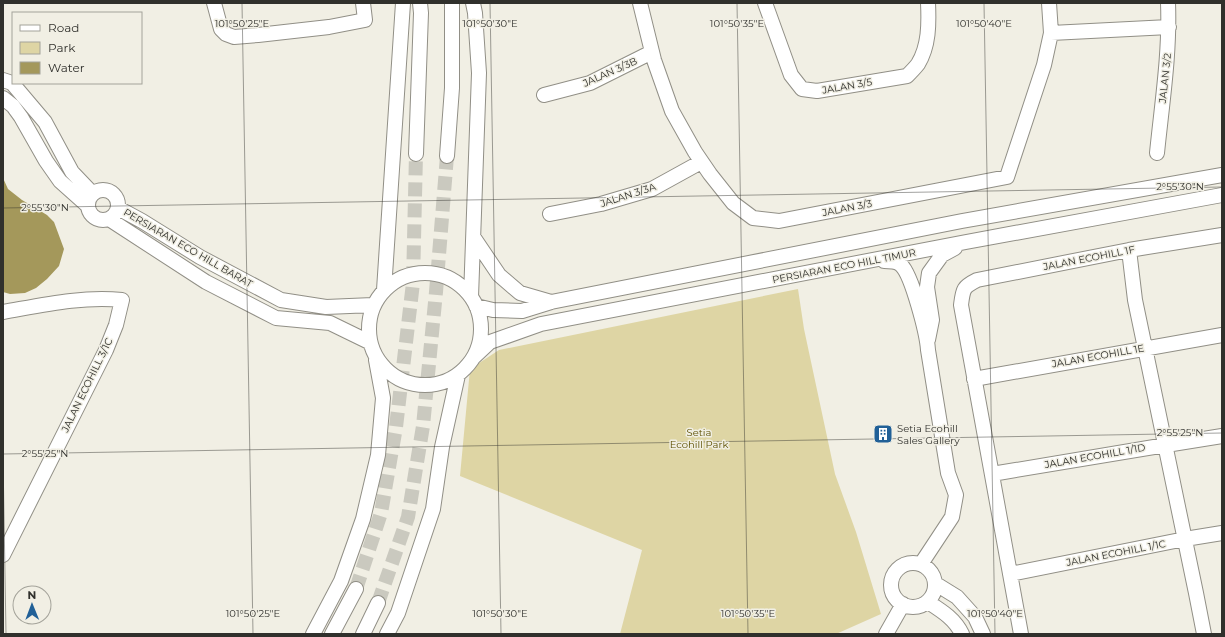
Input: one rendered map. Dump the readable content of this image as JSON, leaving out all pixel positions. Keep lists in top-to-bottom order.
{
  "streets": {
    "street": [
      "JALAN 3/3B",
      "JALAN 3/2",
      "JALAN 3/5",
      "JALAN 3/3A",
      "JALAN 3/3",
      "PERSIARAN ECO HILL BARAT",
      "JALAN ECOHILL 1F",
      "PERSIARAN ECO HILL TIMUR",
      "JALAN ECOHILL 1E",
      "JALAN ECOHILL 3/1C",
      "JALAN ECOHILL 1/1D",
      "JALAN ECOHILL 1/1C"
    ]
  },
  "crossings": [
    ["JALAN 3/3B", "JALAN 3/3"],
    ["JALAN 3/3A", "JALAN 3/3"],
    ["PERSIARAN ECO HILL BARAT", "PERSIARAN ECO HILL TIMUR"],
    ["JALAN ECOHILL 1F", "JALAN ECOHILL 1E"]
  ],
  "parks": ["Setia Ecohill Park"],
  "places": {
    "building": ["Setia Ecohill Sales Gallery"]
  },
  "legend": ["Road", "Park", "Water"],
  "north": "top",
  "coordinates": [
    "101°50'25\"E",
    "101°50'30\"E",
    "101°50'35\"E",
    "101°50'40\"E",
    "2°55'30\"N",
    "2°55'25\"N"
  ]
}
